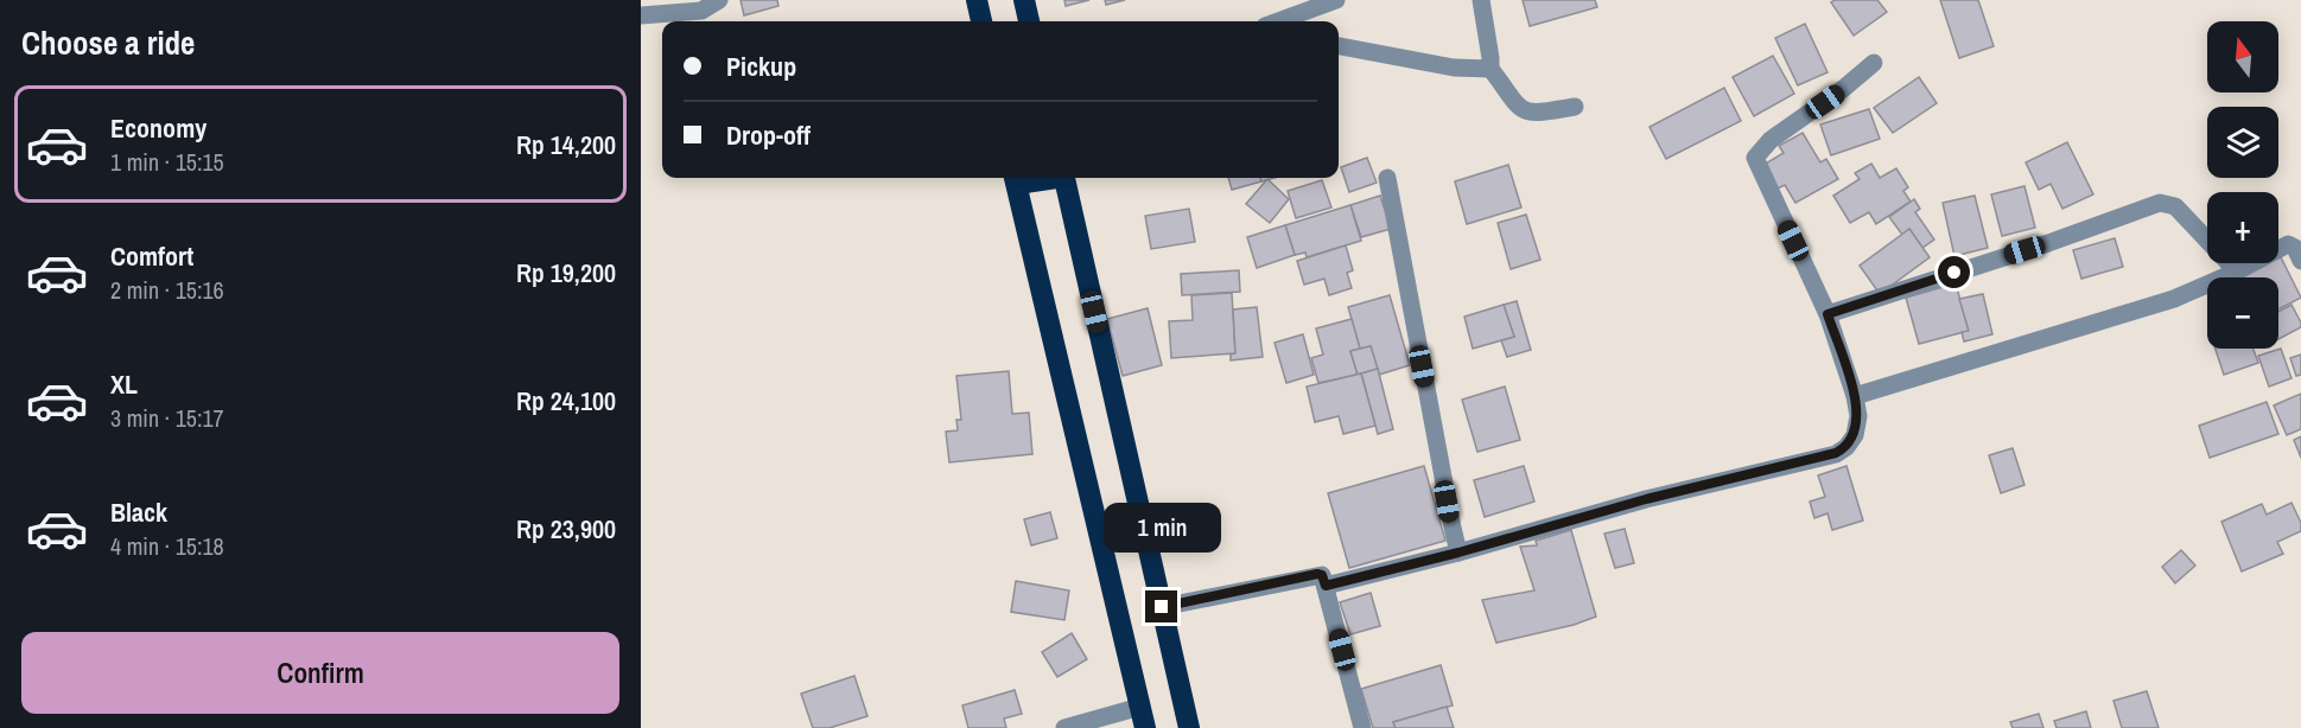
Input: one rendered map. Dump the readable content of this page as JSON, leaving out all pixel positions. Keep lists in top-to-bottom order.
{
  "north": "top",
  "page": {
    "heading": "Choose a ride",
    "map_buttons": ["+", "−"],
    "banner": ["Pickup", "Drop-off"],
    "list": [
      {
        "name": "Economy",
        "note": "1 min · 15:15",
        "value": "Rp 14,200"
      },
      {
        "name": "Comfort",
        "note": "2 min · 15:16",
        "value": "Rp 19,200"
      },
      {
        "name": "XL",
        "note": "3 min · 15:17",
        "value": "Rp 24,100"
      },
      {
        "name": "Black",
        "note": "4 min · 15:18",
        "value": "Rp 23,900"
      }
    ],
    "bubble": "1 min",
    "buttons": "Confirm"
  }
}
